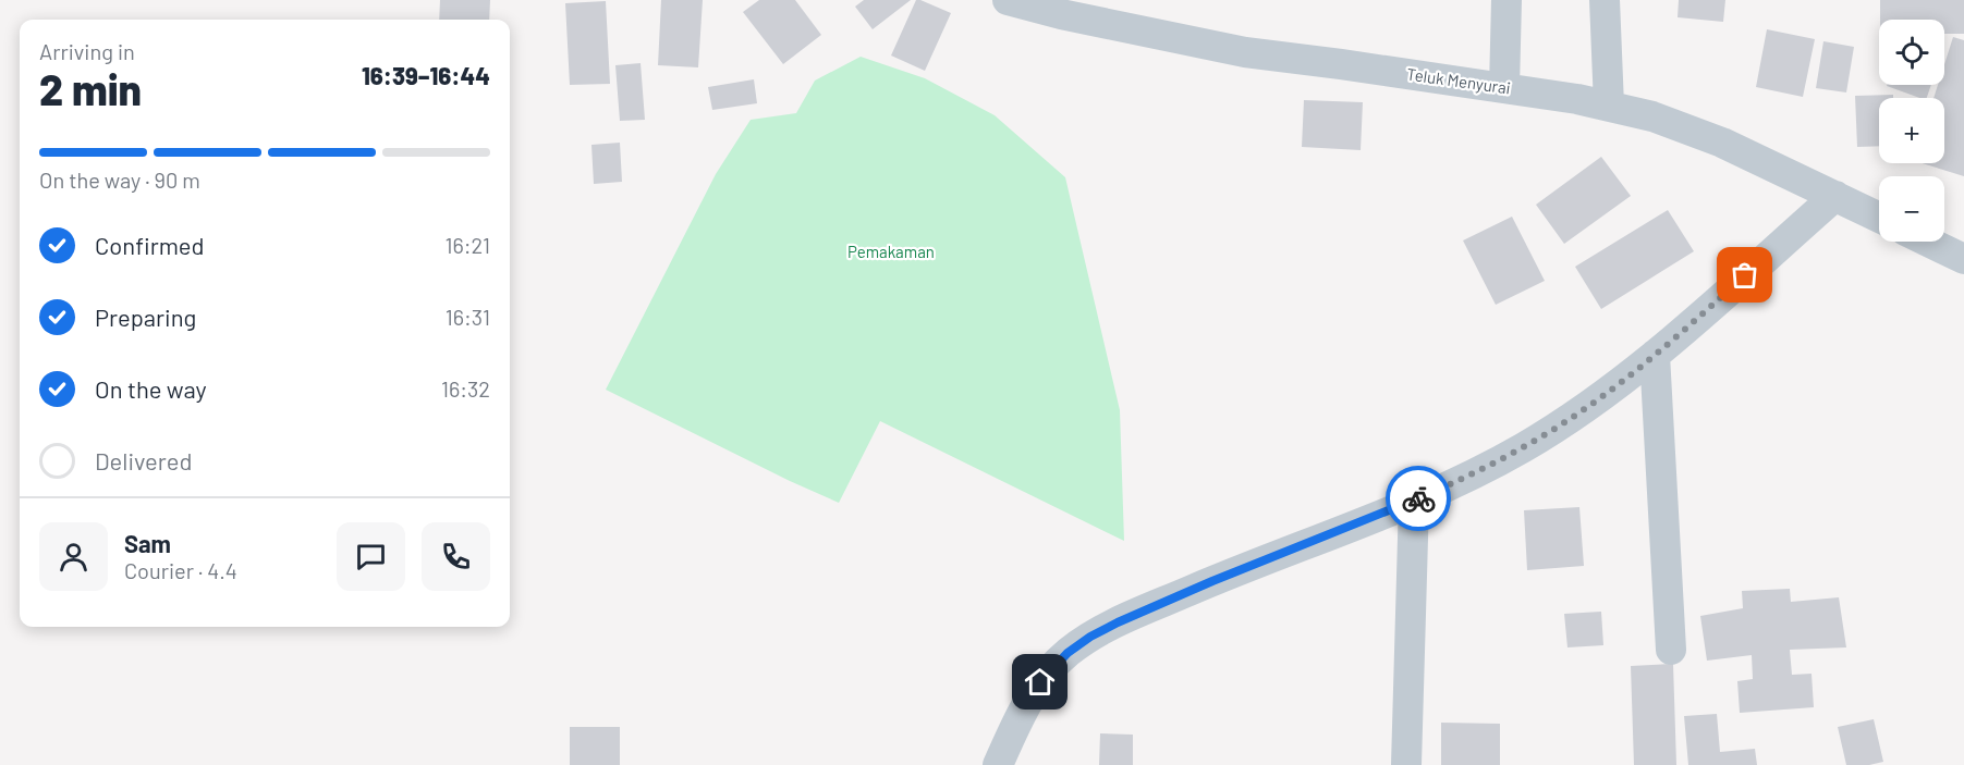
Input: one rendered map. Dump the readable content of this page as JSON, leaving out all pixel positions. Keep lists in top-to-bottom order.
{
  "streets": {
    "street": ["Teluk Menyurai"]
  },
  "parks": ["Pemakaman"],
  "page": {
    "map_buttons": ["+", "−"],
    "heading": ["2 min", "Arriving in", "16:39–16:44"],
    "panel": ["Sam", "Courier · 4.4"],
    "bar": "On the way · 90 m",
    "list": [
      ["Confirmed", "16:21"],
      ["Preparing", "16:31"],
      ["On the way", "16:32"],
      "Delivered"
    ]
  }
}
